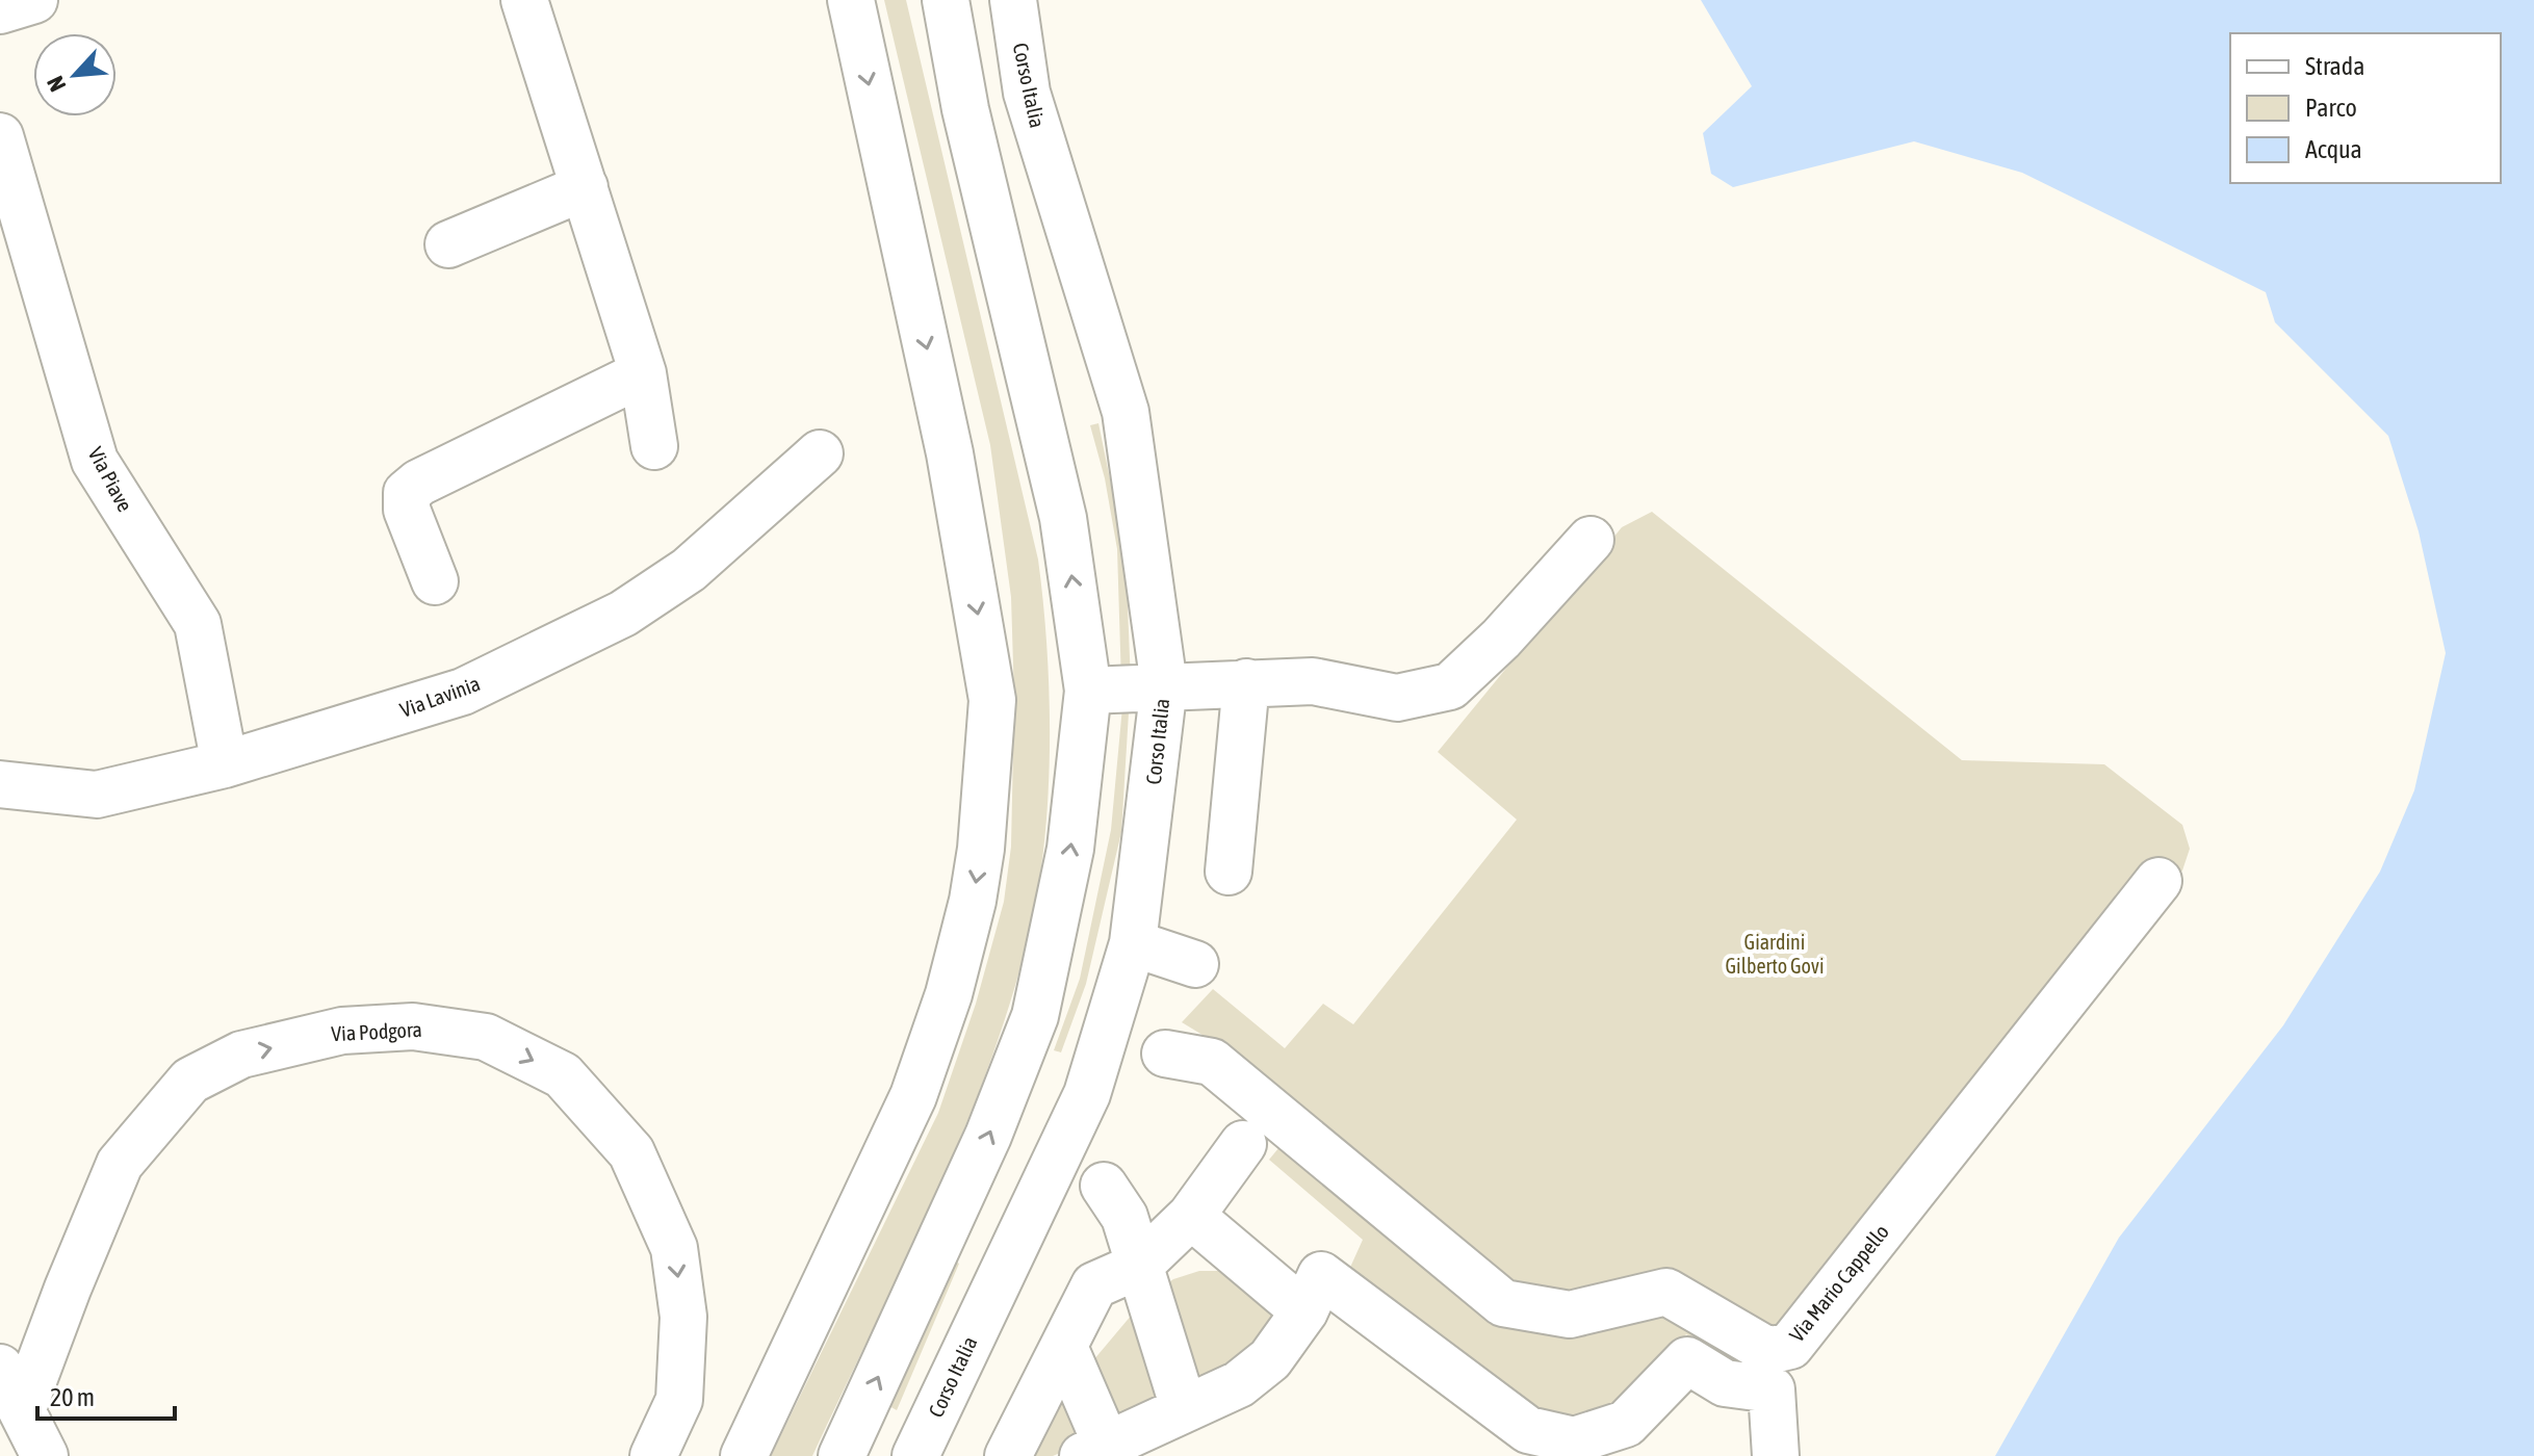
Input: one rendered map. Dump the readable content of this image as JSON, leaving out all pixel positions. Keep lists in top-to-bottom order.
{
  "streets": {
    "street": [
      "Corso Italia",
      "Via Piave",
      "Via Lavinia",
      "Via Podgora",
      "Via Mario Cappello"
    ]
  },
  "crossings": [
    ["Via Piave", "Via Lavinia"]
  ],
  "parks": ["Giardini Gilberto Govi"],
  "legend": ["Strada", "Parco", "Acqua"],
  "scale_bar": "20 m",
  "north": "bottom left"
}
